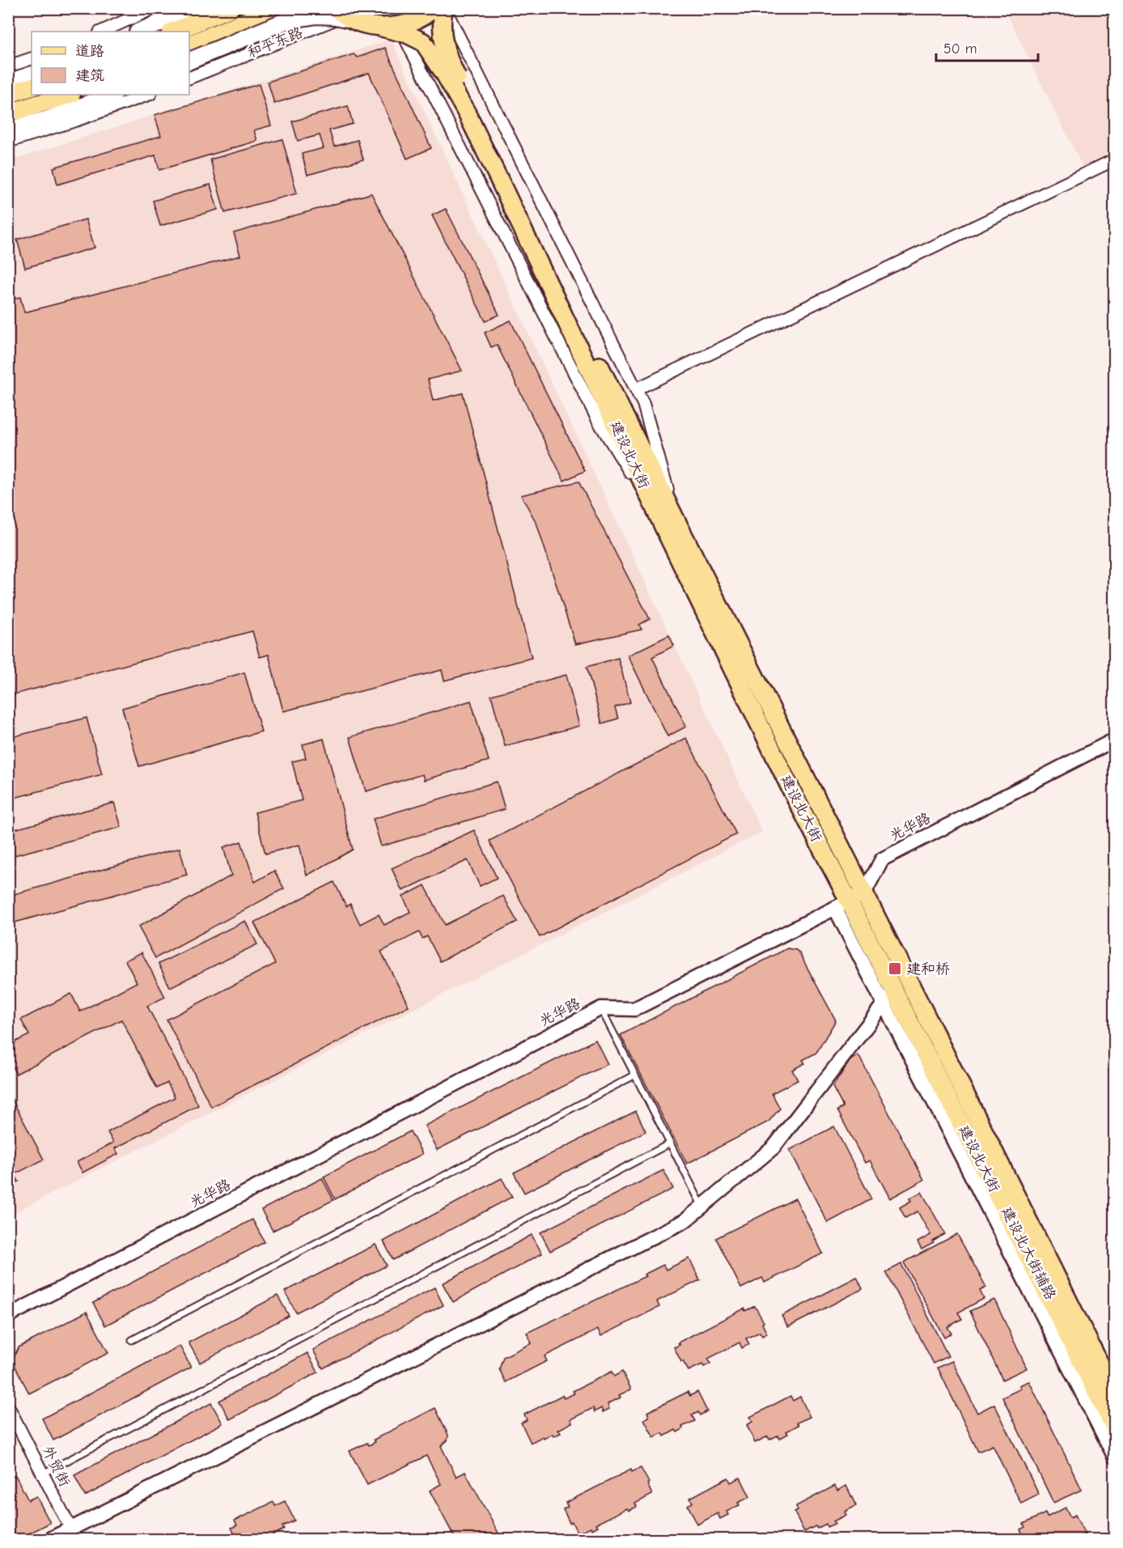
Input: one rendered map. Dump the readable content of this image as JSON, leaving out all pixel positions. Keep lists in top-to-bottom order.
{
  "streets": {
    "highway": ["和平东路"],
    "main road": ["建设北大街"],
    "street": ["光华路", "建设北大街辅路", "外贸街"]
  },
  "crossings": [
    ["建设北大街", "光华路"],
    ["建设北大街", "建设北大街辅路"]
  ],
  "places": {
    "transit": ["建和桥"]
  },
  "legend": ["道路", "建筑"],
  "scale_bar": "50 m"
}
